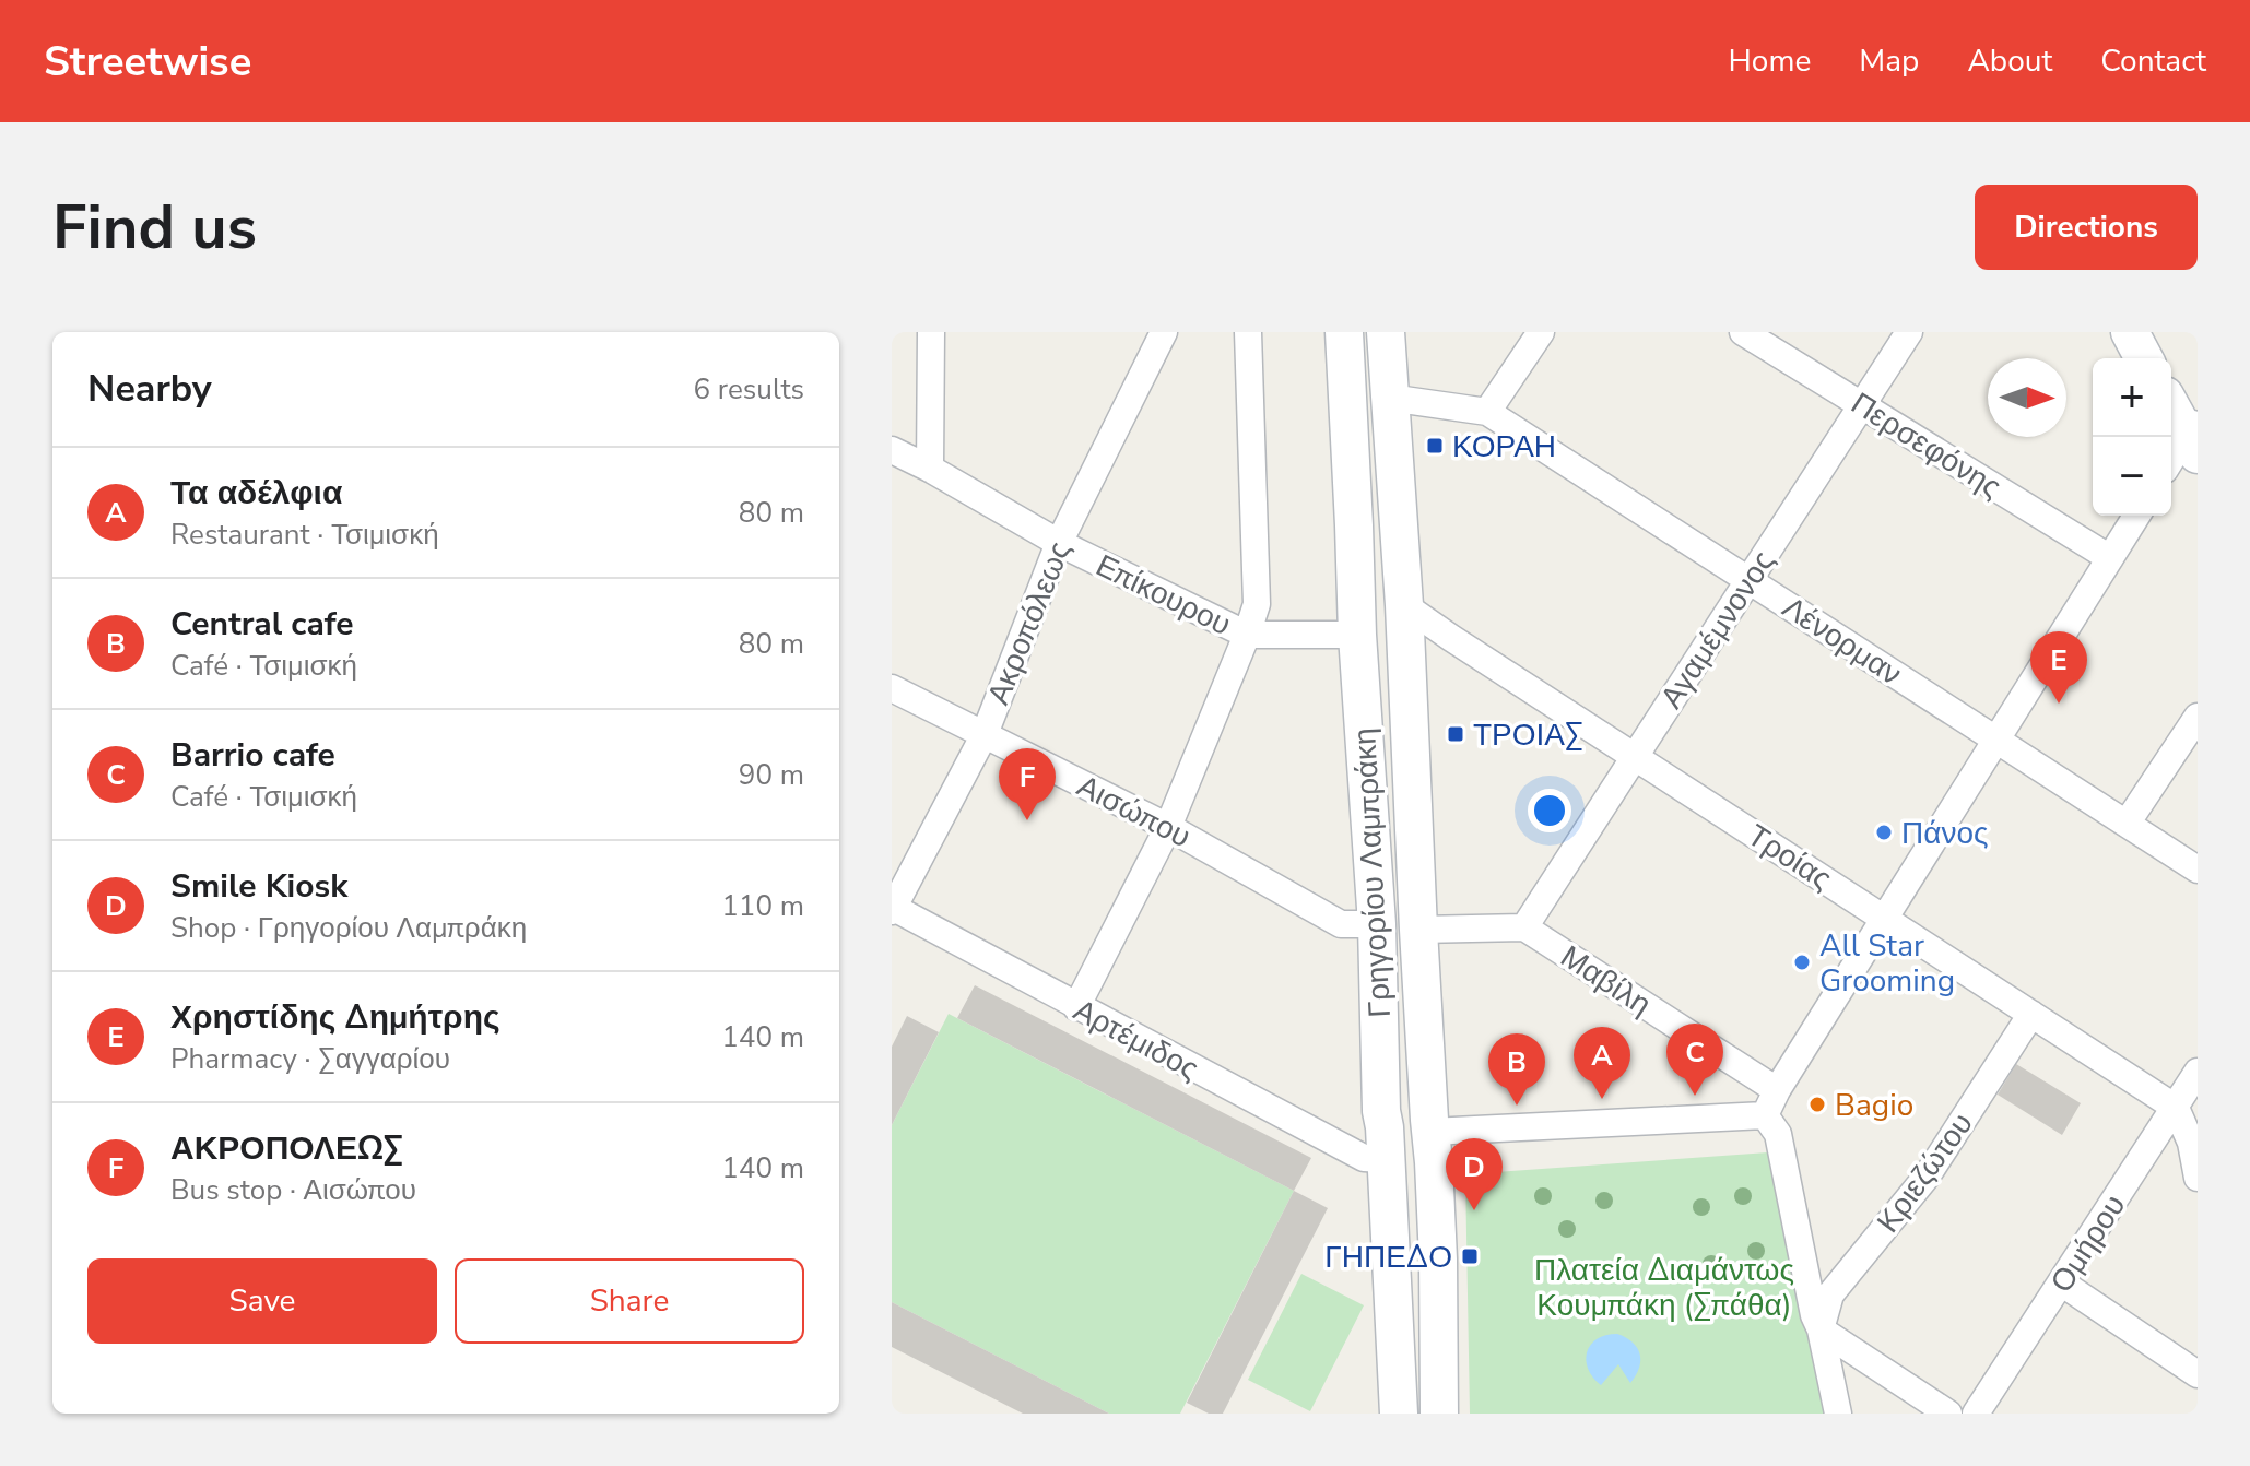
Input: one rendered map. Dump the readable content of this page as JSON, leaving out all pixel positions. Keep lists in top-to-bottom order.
{
  "streets": {
    "main road": ["Γρηγορίου Λαμπράκη"],
    "street": [
      "Περσεφόνης",
      "Επίκουρου",
      "Ακροπόλεως",
      "Αγαμέμνονος",
      "Λένορμαν",
      "Αισώπου",
      "Τροίας",
      "Μαβίλη",
      "Αρτέμιδος",
      "Κριεζώτου",
      "Ομήρου"
    ]
  },
  "crossings": [
    ["Περσεφόνης", "Αγαμέμνονος"],
    ["Επίκουρου", "Ακροπόλεως"],
    ["Επίκουρου", "Γρηγορίου Λαμπράκη"],
    ["Ακροπόλεως", "Αισώπου"],
    ["Ακροπόλεως", "Αρτέμιδος"],
    ["Αγαμέμνονος", "Λένορμαν"],
    ["Αγαμέμνονος", "Τροίας"],
    ["Αγαμέμνονος", "Μαβίλη"],
    ["Αισώπου", "Γρηγορίου Λαμπράκη"],
    ["Τροίας", "Γρηγορίου Λαμπράκη"],
    ["Τροίας", "Κριεζώτου"],
    ["Τροίας", "Ομήρου"],
    ["Γρηγορίου Λαμπράκη", "Αρτέμιδος"]
  ],
  "parks": ["Πλατεία Διαμάντως Κουμπάκη (Σπάθα)"],
  "places": {
    "transit": ["ΚΟΡΑΗ", "ΤΡΟΙΑΣ", "ΓΗΠΕΔΟ"],
    "other": ["Πάνος", "All Star Grooming", "Bagio"]
  },
  "north": "right",
  "page": {
    "header": "Streetwise",
    "nav": [
      "Home",
      "Map",
      "About",
      "Contact"
    ],
    "buttons": [
      "Directions",
      ["Save", "Share"]
    ],
    "title": "Find us",
    "heading": ["Nearby", "6 results"],
    "map_buttons": ["+", "−"],
    "list": [
      {
        "mark": "A",
        "name": "Τα αδέλφια",
        "note": "Restaurant · Τσιμισκή",
        "value": "80 m"
      },
      {
        "mark": "B",
        "name": "Central cafe",
        "note": "Café · Τσιμισκή",
        "value": "80 m"
      },
      {
        "mark": "C",
        "name": "Barrio cafe",
        "note": "Café · Τσιμισκή",
        "value": "90 m"
      },
      {
        "mark": "D",
        "name": "Smile Kiosk",
        "note": "Shop · Γρηγορίου Λαμπράκη",
        "value": "110 m"
      },
      {
        "mark": "E",
        "name": "Χρηστίδης Δημήτρης",
        "note": "Pharmacy · Σαγγαρίου",
        "value": "140 m"
      },
      {
        "mark": "F",
        "name": "ΑΚΡΟΠΟΛΕΩΣ",
        "note": "Bus stop · Αισώπου",
        "value": "140 m"
      }
    ],
    "pins": [
      "E",
      "F",
      "C",
      "A",
      "B",
      "D"
    ]
  }
}
